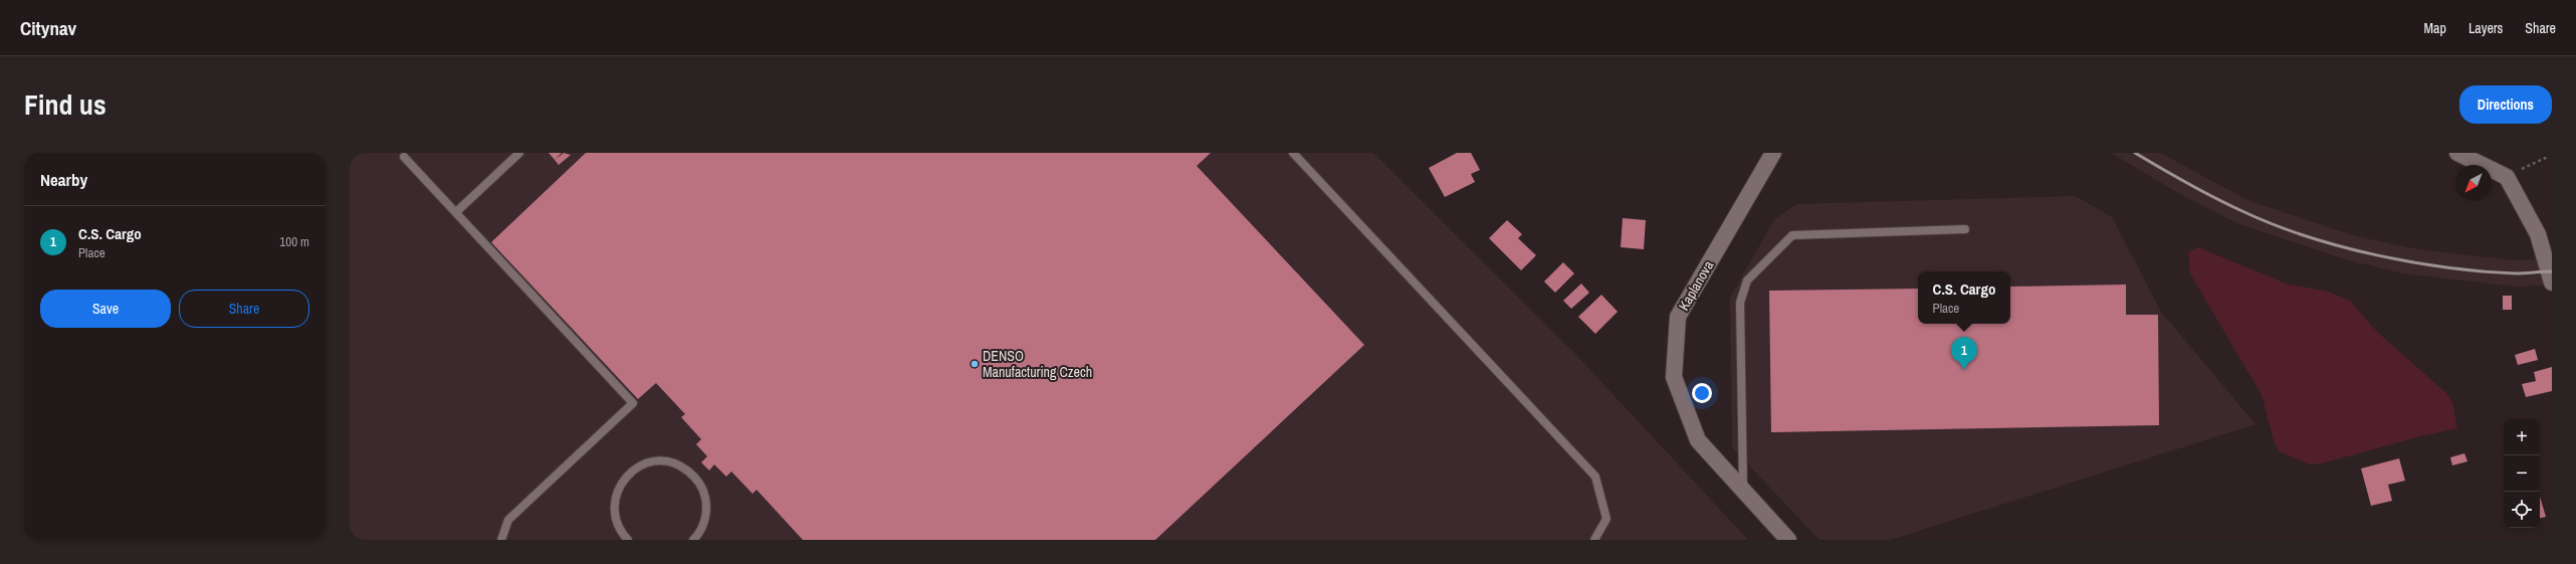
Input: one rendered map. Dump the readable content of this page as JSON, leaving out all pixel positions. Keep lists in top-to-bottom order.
{
  "streets": {
    "street": ["Kaplanova"]
  },
  "places": ["DENSO Manufacturing Czech"],
  "north": "bottom left",
  "page": {
    "header": "Citynav",
    "nav": ["Map", "Layers", "Share"],
    "title": "Find us",
    "buttons": [
      "Directions",
      ["Save", "Share"]
    ],
    "heading": "Nearby",
    "list": [
      {
        "mark": "1",
        "name": "C.S. Cargo",
        "note": "Place",
        "value": "100 m"
      }
    ],
    "popup": ["C.S. Cargo", "Place"],
    "pins": "1",
    "map_buttons": ["+", "−"]
  }
}
